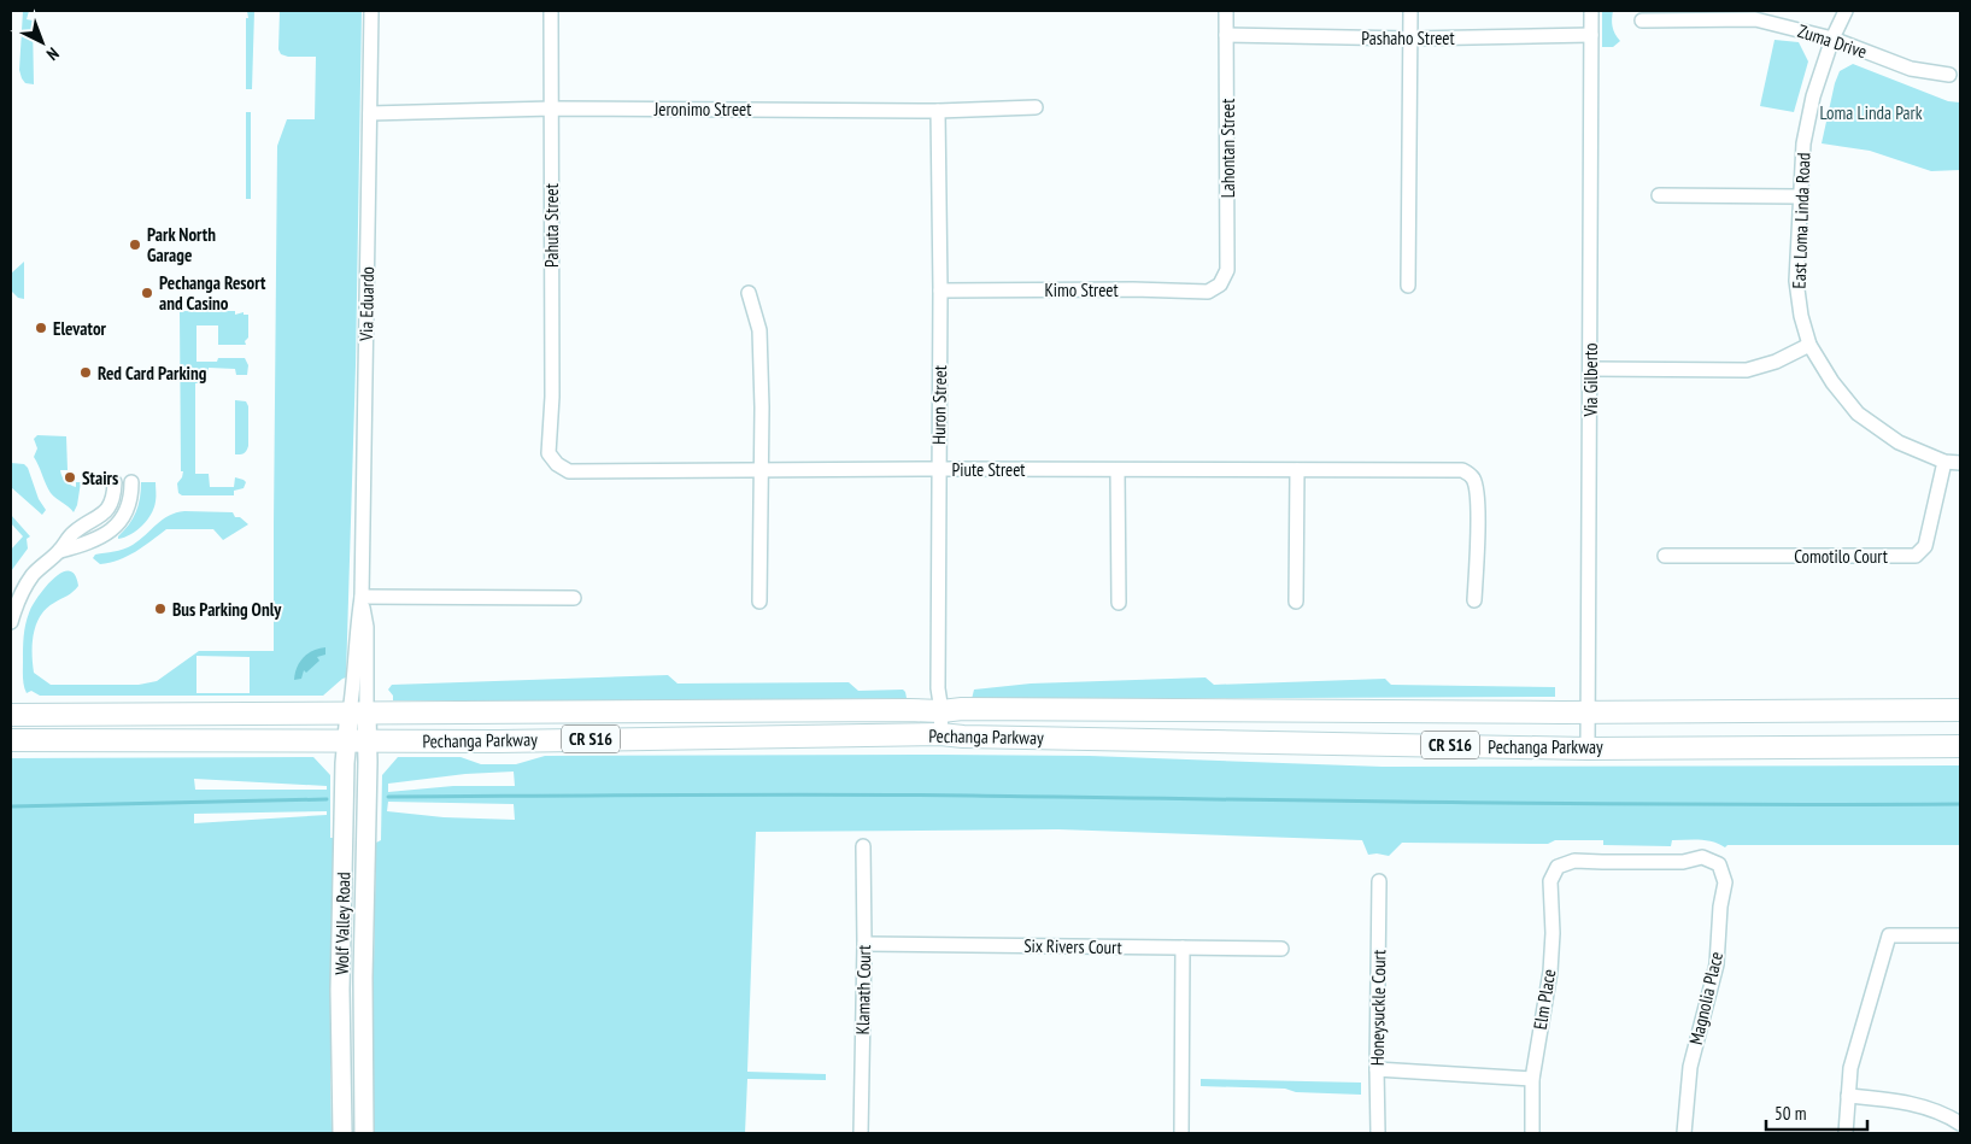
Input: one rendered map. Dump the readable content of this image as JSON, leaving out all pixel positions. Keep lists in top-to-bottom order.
{
  "streets": {
    "main road": ["Pechanga Parkway", "CR S16", "Wolf Valley Road"],
    "street": [
      "Pashaho Street",
      "Zuma Drive",
      "Jeronimo Street",
      "Lahontan Street",
      "East Loma Linda Road",
      "Pahuta Street",
      "Kimo Street",
      "Via Eduardo",
      "Via Gilberto",
      "Huron Street",
      "Piute Street",
      "Comotilo Court",
      "Six Rivers Court",
      "Klamath Court",
      "Magnolia Place",
      "Elm Place",
      "Honeysuckle Court"
    ]
  },
  "crossings": [
    ["Pashaho Street", "Lahontan Street"],
    ["Pashaho Street", "Via Gilberto"],
    ["Zuma Drive", "East Loma Linda Road"],
    ["Jeronimo Street", "Pahuta Street"],
    ["Jeronimo Street", "Via Eduardo"],
    ["Jeronimo Street", "Huron Street"],
    ["Lahontan Street", "Kimo Street"],
    ["East Loma Linda Road", "Comotilo Court"],
    ["Pahuta Street", "Piute Street"],
    ["Kimo Street", "Huron Street"],
    ["Via Eduardo", "Pechanga Parkway"],
    ["Via Eduardo", "Wolf Valley Road"],
    ["Via Gilberto", "Pechanga Parkway"],
    ["Huron Street", "Piute Street"],
    ["Huron Street", "Pechanga Parkway"],
    ["Pechanga Parkway", "Wolf Valley Road"],
    ["Six Rivers Court", "Klamath Court"],
    ["Magnolia Place", "Elm Place"]
  ],
  "parks": ["Loma Linda Park"],
  "places": [
    "Park North Garage",
    "Pechanga Resort and Casino",
    "Elevator",
    "Red Card Parking",
    "Stairs",
    "Bus Parking Only"
  ],
  "scale_bar": "50 m",
  "north": "bottom right"
}
